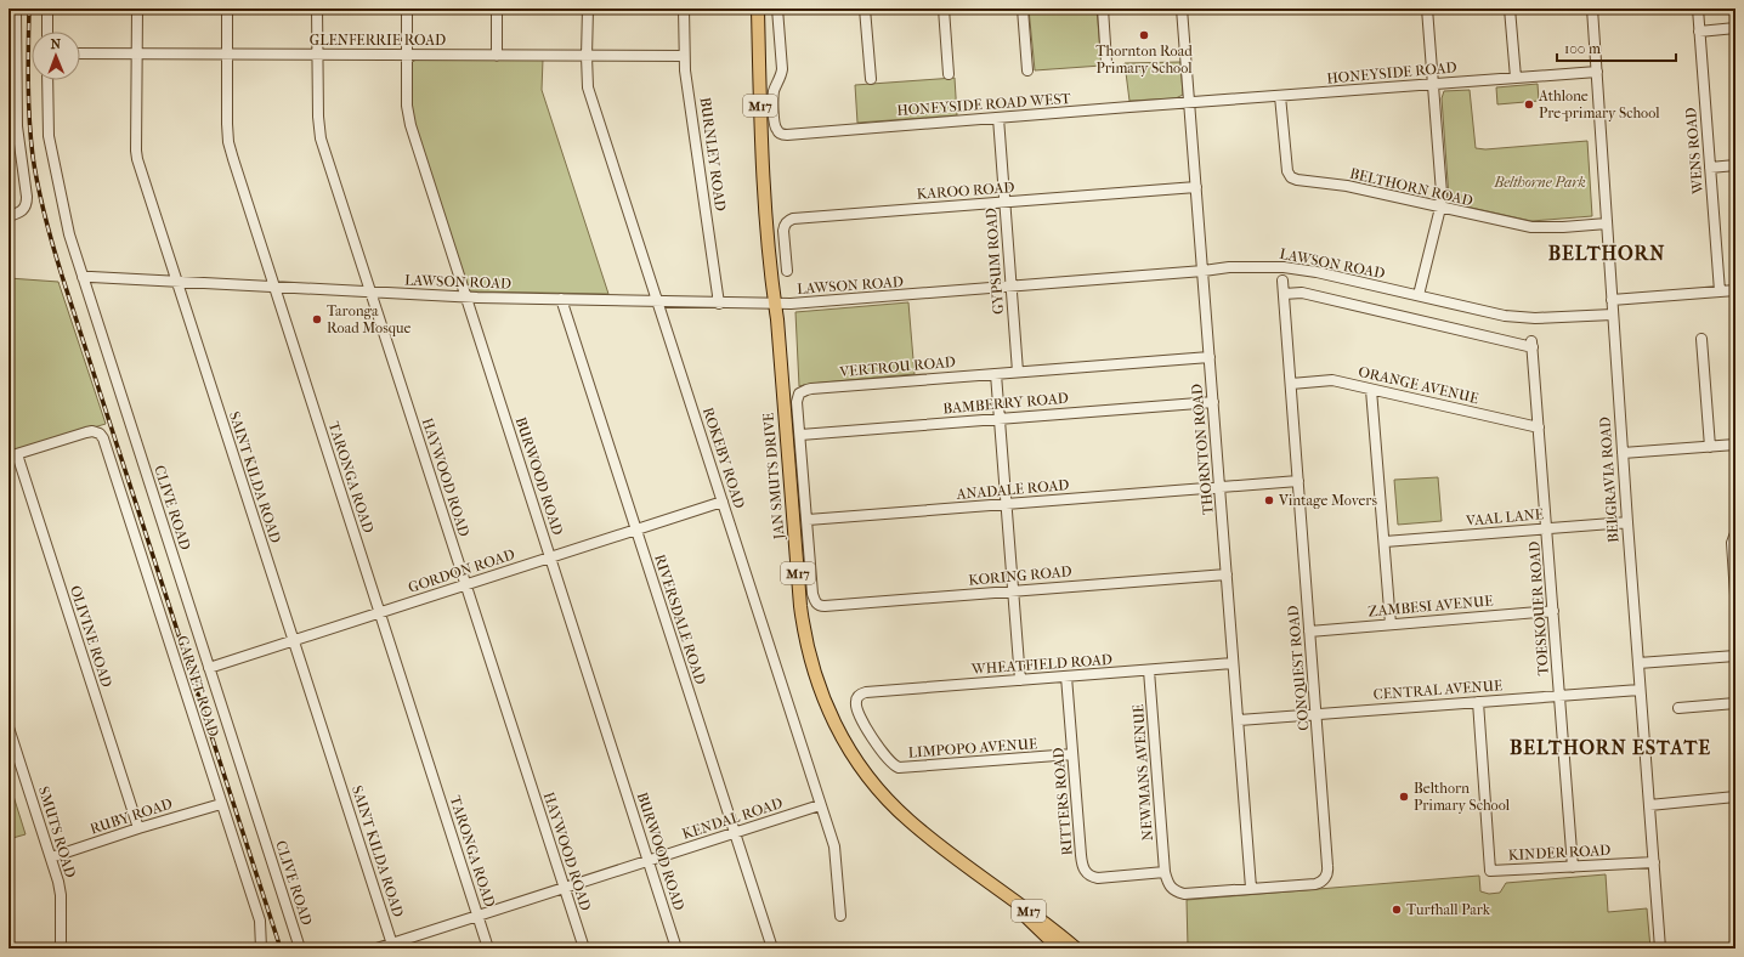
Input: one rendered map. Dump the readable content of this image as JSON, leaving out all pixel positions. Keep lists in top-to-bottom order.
{
  "streets": {
    "main road": ["M17", "JAN SMUTS DRIVE"],
    "street": [
      "GLENFERRIE ROAD",
      "HONEYSIDE ROAD",
      "HONEYSIDE ROAD WEST",
      "WENS ROAD",
      "BURNLEY ROAD",
      "BELTHORN ROAD",
      "KAROO ROAD",
      "GYPSUM ROAD",
      "LAWSON ROAD",
      "VERTROU ROAD",
      "ORANGE AVENUE",
      "BAMBERRY ROAD",
      "THORNTON ROAD",
      "ROKEBY ROAD",
      "BURWOOD ROAD",
      "SAINT KILDA ROAD",
      "TARONGA ROAD",
      "HAYWOOD ROAD",
      "BELGRAVIA ROAD",
      "ANADALE ROAD",
      "CLIVE ROAD",
      "VAAL LANE",
      "GORDON ROAD",
      "KORING ROAD",
      "ZAMBESI AVENUE",
      "TOESKOUER ROAD",
      "RIVERSDALE ROAD",
      "OLIVINE ROAD",
      "WHEATFIELD ROAD",
      "CONQUEST ROAD",
      "GARNET ROAD",
      "CENTRAL AVENUE",
      "LIMPOPO AVENUE",
      "NEWMANS AVENUE",
      "RITTERS ROAD",
      "RUBY ROAD",
      "KENDAL ROAD",
      "SMUTS ROAD",
      "KINDER ROAD"
    ]
  },
  "crossings": [
    ["GLENFERRIE ROAD", "BURNLEY ROAD"],
    ["GLENFERRIE ROAD", "ROKEBY ROAD"],
    ["GLENFERRIE ROAD", "BURWOOD ROAD"],
    ["GLENFERRIE ROAD", "SAINT KILDA ROAD"],
    ["GLENFERRIE ROAD", "TARONGA ROAD"],
    ["GLENFERRIE ROAD", "HAYWOOD ROAD"],
    ["HONEYSIDE ROAD", "HONEYSIDE ROAD WEST"],
    ["HONEYSIDE ROAD", "BELTHORN ROAD"],
    ["HONEYSIDE ROAD", "THORNTON ROAD"],
    ["HONEYSIDE ROAD", "BELGRAVIA ROAD"],
    ["HONEYSIDE ROAD WEST", "GYPSUM ROAD"],
    ["HONEYSIDE ROAD WEST", "THORNTON ROAD"],
    ["BURNLEY ROAD", "LAWSON ROAD"],
    ["BELTHORN ROAD", "BELGRAVIA ROAD"],
    ["KAROO ROAD", "GYPSUM ROAD"],
    ["KAROO ROAD", "THORNTON ROAD"],
    ["GYPSUM ROAD", "LAWSON ROAD"],
    ["GYPSUM ROAD", "VERTROU ROAD"],
    ["LAWSON ROAD", "THORNTON ROAD"],
    ["LAWSON ROAD", "ROKEBY ROAD"],
    ["LAWSON ROAD", "BURWOOD ROAD"],
    ["LAWSON ROAD", "JAN SMUTS DRIVE"],
    ["LAWSON ROAD", "SAINT KILDA ROAD"],
    ["LAWSON ROAD", "TARONGA ROAD"],
    ["LAWSON ROAD", "HAYWOOD ROAD"],
    ["LAWSON ROAD", "BELGRAVIA ROAD"],
    ["LAWSON ROAD", "CLIVE ROAD"],
    ["LAWSON ROAD", "RIVERSDALE ROAD"],
    ["VERTROU ROAD", "BAMBERRY ROAD"],
    ["VERTROU ROAD", "THORNTON ROAD"],
    ["VERTROU ROAD", "ANADALE ROAD"],
    ["VERTROU ROAD", "KORING ROAD"],
    ["ORANGE AVENUE", "TOESKOUER ROAD"],
    ["ORANGE AVENUE", "CONQUEST ROAD"],
    ["BAMBERRY ROAD", "THORNTON ROAD"],
    ["THORNTON ROAD", "ANADALE ROAD"],
    ["THORNTON ROAD", "KORING ROAD"],
    ["THORNTON ROAD", "WHEATFIELD ROAD"],
    ["THORNTON ROAD", "CONQUEST ROAD"],
    ["THORNTON ROAD", "CENTRAL AVENUE"],
    ["ROKEBY ROAD", "GORDON ROAD"],
    ["ROKEBY ROAD", "KENDAL ROAD"],
    ["BURWOOD ROAD", "GORDON ROAD"],
    ["BURWOOD ROAD", "KENDAL ROAD"],
    ["SAINT KILDA ROAD", "GORDON ROAD"],
    ["SAINT KILDA ROAD", "KENDAL ROAD"],
    ["TARONGA ROAD", "GORDON ROAD"],
    ["TARONGA ROAD", "KENDAL ROAD"],
    ["HAYWOOD ROAD", "GORDON ROAD"],
    ["HAYWOOD ROAD", "KENDAL ROAD"],
    ["BELGRAVIA ROAD", "VAAL LANE"],
    ["BELGRAVIA ROAD", "CENTRAL AVENUE"],
    ["BELGRAVIA ROAD", "KINDER ROAD"],
    ["ANADALE ROAD", "CONQUEST ROAD"],
    ["CLIVE ROAD", "GORDON ROAD"],
    ["VAAL LANE", "TOESKOUER ROAD"],
    ["GORDON ROAD", "RIVERSDALE ROAD"],
    ["ZAMBESI AVENUE", "TOESKOUER ROAD"],
    ["ZAMBESI AVENUE", "CONQUEST ROAD"],
    ["TOESKOUER ROAD", "CONQUEST ROAD"],
    ["TOESKOUER ROAD", "CENTRAL AVENUE"],
    ["TOESKOUER ROAD", "KINDER ROAD"],
    ["RIVERSDALE ROAD", "KENDAL ROAD"],
    ["OLIVINE ROAD", "GARNET ROAD"],
    ["OLIVINE ROAD", "RUBY ROAD"],
    ["WHEATFIELD ROAD", "LIMPOPO AVENUE"],
    ["WHEATFIELD ROAD", "NEWMANS AVENUE"],
    ["WHEATFIELD ROAD", "RITTERS ROAD"],
    ["CONQUEST ROAD", "CENTRAL AVENUE"],
    ["CONQUEST ROAD", "NEWMANS AVENUE"],
    ["CONQUEST ROAD", "RITTERS ROAD"],
    ["GARNET ROAD", "RUBY ROAD"],
    ["CENTRAL AVENUE", "KINDER ROAD"],
    ["LIMPOPO AVENUE", "RITTERS ROAD"],
    ["NEWMANS AVENUE", "RITTERS ROAD"],
    ["RUBY ROAD", "SMUTS ROAD"]
  ],
  "districts": ["BELTHORN", "BELTHORN ESTATE"],
  "parks": ["Belthorne Park"],
  "places": [
    "Thornton Road Primary School",
    "Athlone Pre-primary School",
    "Taronga Road Mosque",
    "Vintage Movers",
    "Belthorn Primary School",
    "Turfhall Park"
  ],
  "scale_bar": "100 m",
  "north": "top"
}
